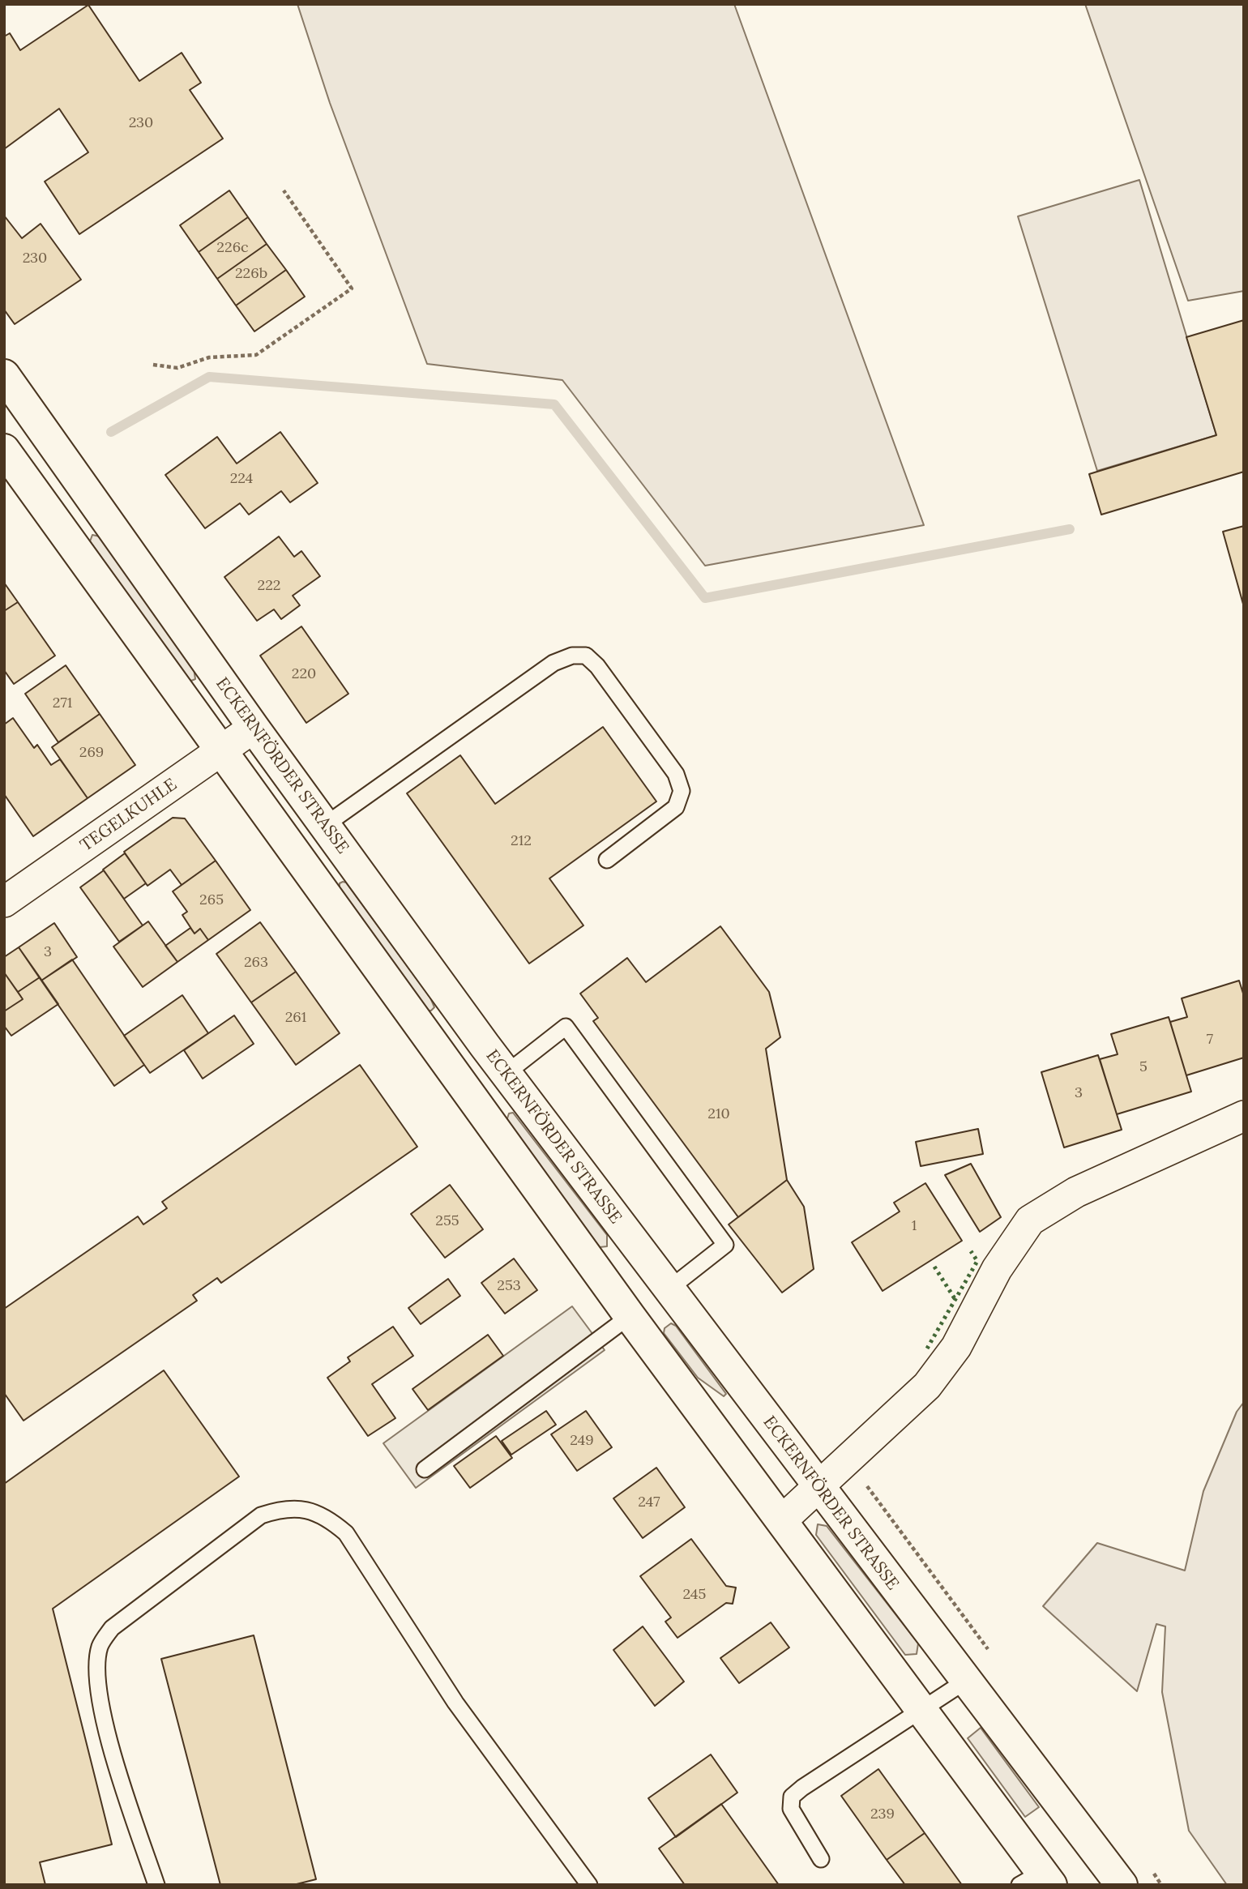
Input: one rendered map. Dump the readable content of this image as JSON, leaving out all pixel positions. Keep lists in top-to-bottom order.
{
  "streets": {
    "main road": ["ECKERNFÖRDER STRASSE"],
    "street": ["TEGELKUHLE"]
  },
  "crossings": [
    ["ECKERNFÖRDER STRASSE", "TEGELKUHLE"]
  ],
  "house_numbers": [
    "230",
    "226c",
    "230",
    "226b",
    "224",
    "222",
    "220",
    "271",
    "269",
    "212",
    "265",
    "3",
    "263",
    "261",
    "7",
    "5",
    "3",
    "210",
    "255",
    "1",
    "253",
    "249",
    "247",
    "245",
    "239"
  ]
}
